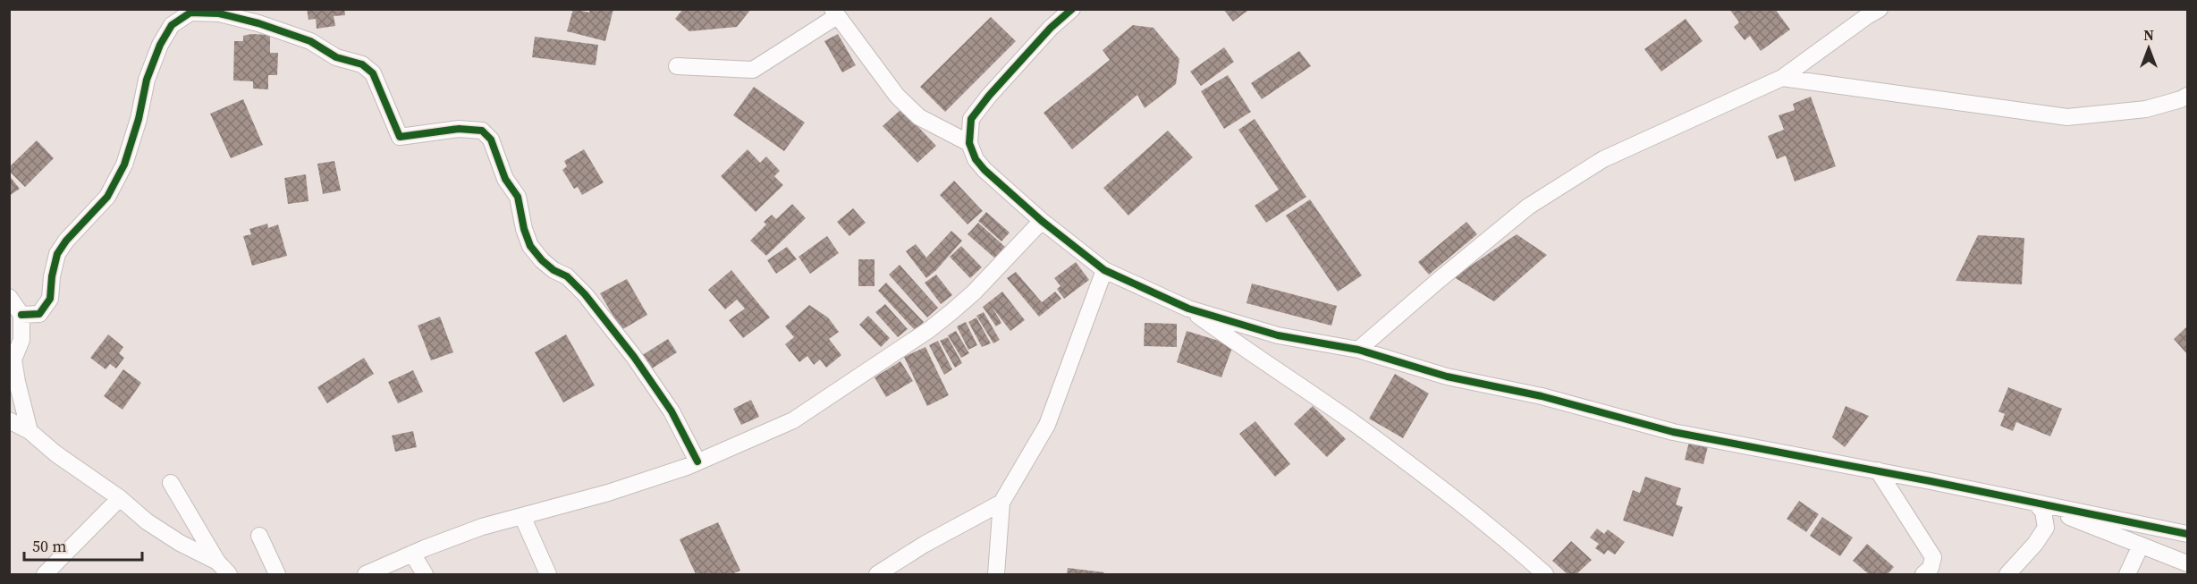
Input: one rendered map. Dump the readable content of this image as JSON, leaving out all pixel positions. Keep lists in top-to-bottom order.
{
  "scale_bar": "50 m",
  "north": "top"
}
